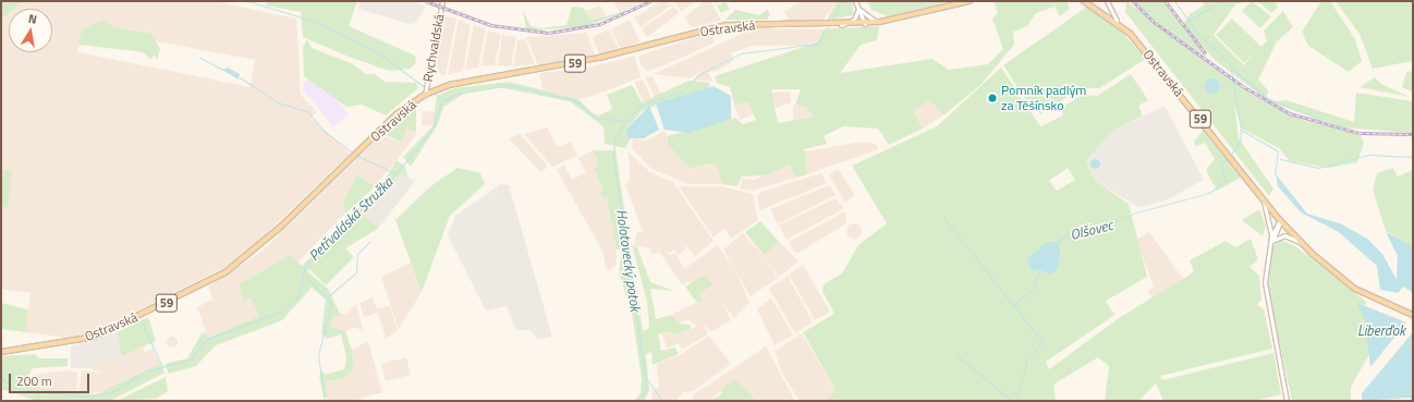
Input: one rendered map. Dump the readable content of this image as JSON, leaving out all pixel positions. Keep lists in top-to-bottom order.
{
  "streets": {
    "main road": ["Ostravská", "59"],
    "street": ["Rychvaldská"]
  },
  "crossings": [
    ["Ostravská", "Rychvaldská"],
    ["Ostravská", "59"]
  ],
  "water": [
    "Petřvaldská Stružka",
    "Olšovec",
    "Holotovecký potok",
    "Liberďok"
  ],
  "places": ["Pomník padlým za Těšínsko"],
  "scale_bar": "200 m",
  "north": "top"
}
